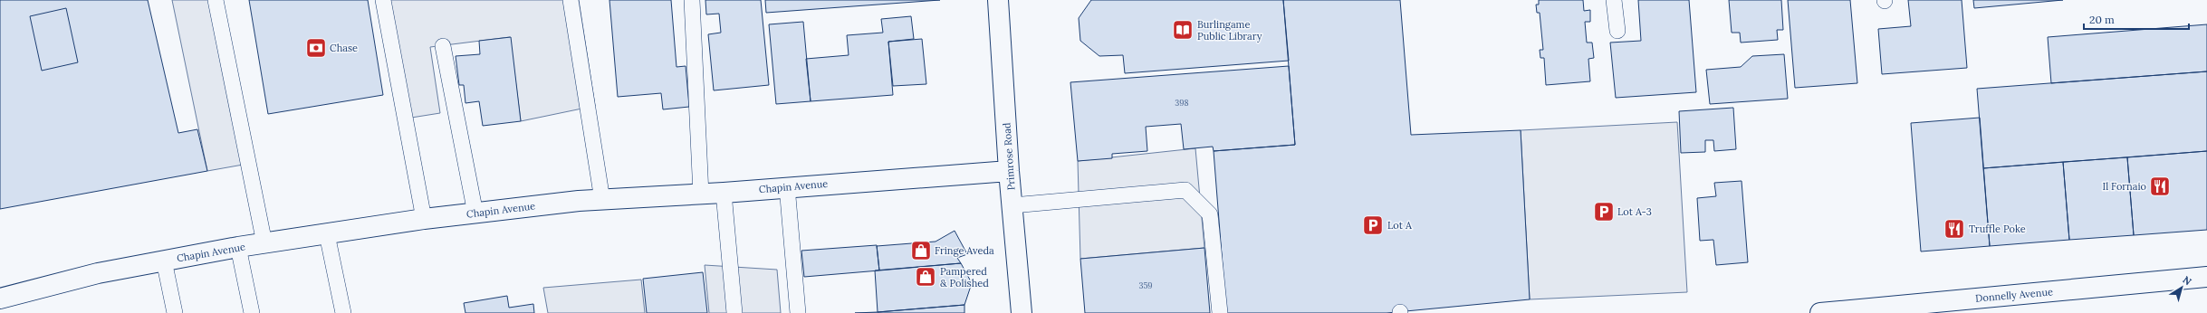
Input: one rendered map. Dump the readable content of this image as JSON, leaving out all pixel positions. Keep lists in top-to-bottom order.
{
  "streets": {
    "street": ["Primrose Road", "Chapin Avenue", "Donnelly Avenue"]
  },
  "crossings": [
    ["Primrose Road", "Chapin Avenue"]
  ],
  "places": {
    "library": ["Burlingame Public Library"],
    "bank": ["Chase"],
    "restaurant": ["Il Fornaio", "Truffle Poke"],
    "parking": ["Lot A-3", "Lot A"],
    "shop": ["Fringe Aveda", "Pampered & Polished"]
  },
  "house_numbers": ["398", "359"],
  "scale_bar": "20 m",
  "north": "top right"
}
